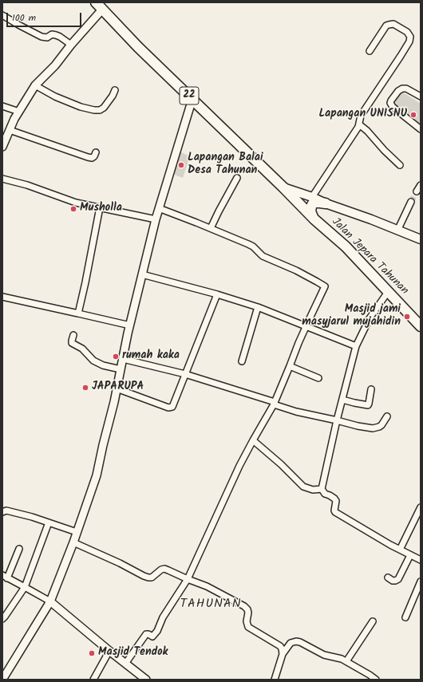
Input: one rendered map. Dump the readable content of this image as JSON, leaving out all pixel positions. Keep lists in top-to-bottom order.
{
  "streets": {
    "highway": ["22", "Jalan Jepara Tahunan"]
  },
  "crossings": [
    ["22", "Jalan Jepara Tahunan"]
  ],
  "districts": ["TAHUNAN"],
  "places": [
    "Lapangan UNISNU",
    "Lapangan Balai Desa Tahunan",
    "Musholla",
    "Masjid jami masyjarul mujahidin",
    "rumah kaka",
    "JAPARUPA",
    "Masjid Tendok"
  ],
  "scale_bar": "100 m"
}
